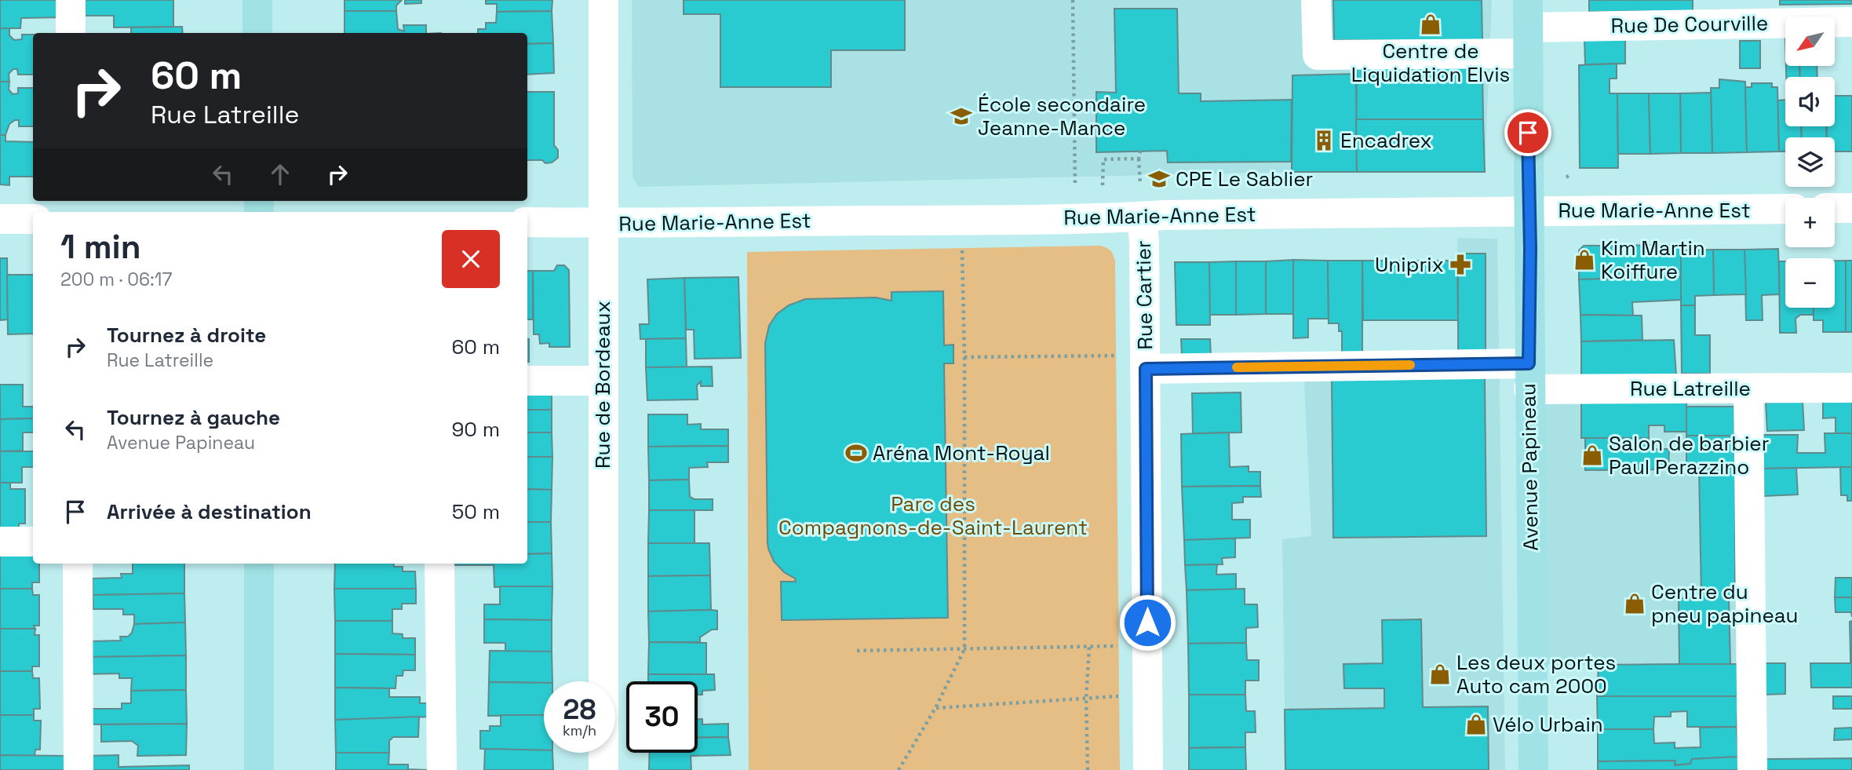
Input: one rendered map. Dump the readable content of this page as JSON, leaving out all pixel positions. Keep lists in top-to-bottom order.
{
  "streets": {
    "main road": ["Avenue Papineau"],
    "street": [
      "Rue De Courville",
      "Rue Marie-Anne Est",
      "Rue Cartier",
      "Rue de Bordeaux",
      "Rue Latreille"
    ]
  },
  "crossings": [
    ["Rue De Courville", "Avenue Papineau"],
    ["Rue Marie-Anne Est", "Rue Cartier"],
    ["Rue Marie-Anne Est", "Rue de Bordeaux"],
    ["Rue Marie-Anne Est", "Avenue Papineau"],
    ["Rue Cartier", "Rue Latreille"],
    ["Rue Latreille", "Avenue Papineau"]
  ],
  "parks": ["Parc des Compagnons-de-Saint-Laurent"],
  "places": {
    "shop": [
      "Centre de Liquidation Elvis",
      "Kim Martin Koiffure",
      "Salon de barbier Paul Perazzino",
      "Centre du pneu papineau",
      "Les deux portes Auto cam 2000",
      "Vélo Urbain"
    ],
    "school or university": ["École secondaire Jeanne-Mance", "CPE Le Sablier"],
    "building": ["Encadrex"],
    "pharmacy": ["Uniprix"],
    "sports": ["Aréna Mont-Royal"]
  },
  "north": "bottom left",
  "page": {
    "map_buttons": ["+", "−"],
    "turn": ["60 m", "Rue Latreille"],
    "heading": ["1 min", "200 m · 06:17"],
    "list": [
      {
        "name": "Tournez à droite",
        "note": "Rue Latreille",
        "value": "60 m"
      },
      {
        "name": "Tournez à gauche",
        "note": "Avenue Papineau",
        "value": "90 m"
      },
      {
        "name": "Arrivée à destination",
        "value": "50 m"
      }
    ],
    "speed": "28 km/h",
    "limit": "30"
  }
}
